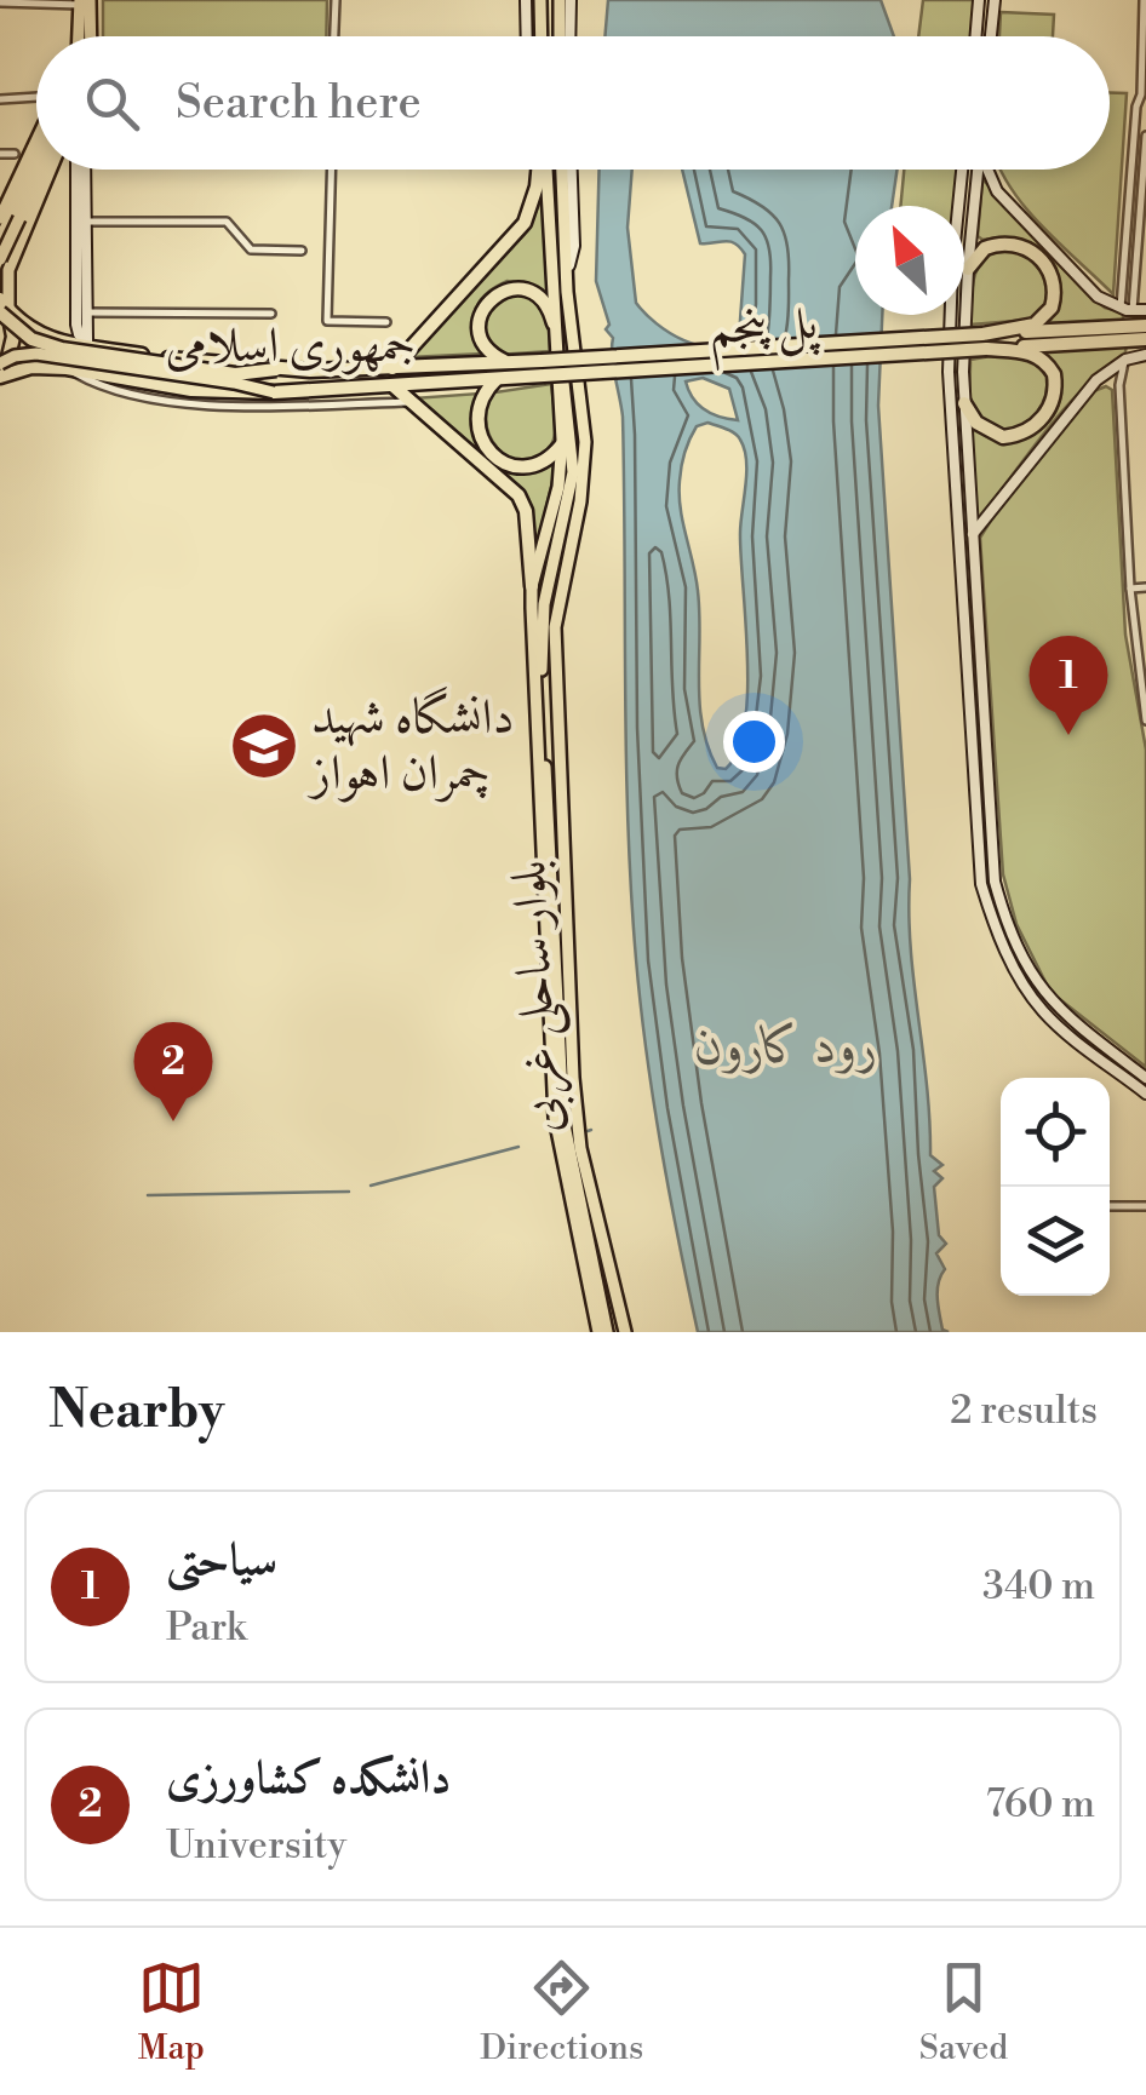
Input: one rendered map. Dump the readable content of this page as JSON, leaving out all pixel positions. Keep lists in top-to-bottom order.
{
  "streets": {
    "highway": ["پل پنجم", "جمهوری اسلامی"],
    "main road": ["بلوار ساحلی غربی"]
  },
  "crossings": [
    ["پل پنجم", "جمهوری اسلامی"]
  ],
  "water": ["رود کارون"],
  "places": {
    "school or university": ["دانشگاه شهید چمران اهواز"]
  },
  "north": "top left",
  "page": {
    "search": "Search here",
    "pins": ["1", "2"],
    "heading": ["Nearby", "2 results"],
    "list": [
      {
        "mark": "1",
        "name": "سیاحتی",
        "note": "Park",
        "value": "340 m"
      },
      {
        "mark": "2",
        "name": "دانشکده کشاورزی",
        "note": "University",
        "value": "760 m"
      }
    ],
    "nav": ["Map", "Directions", "Saved"]
  }
}
